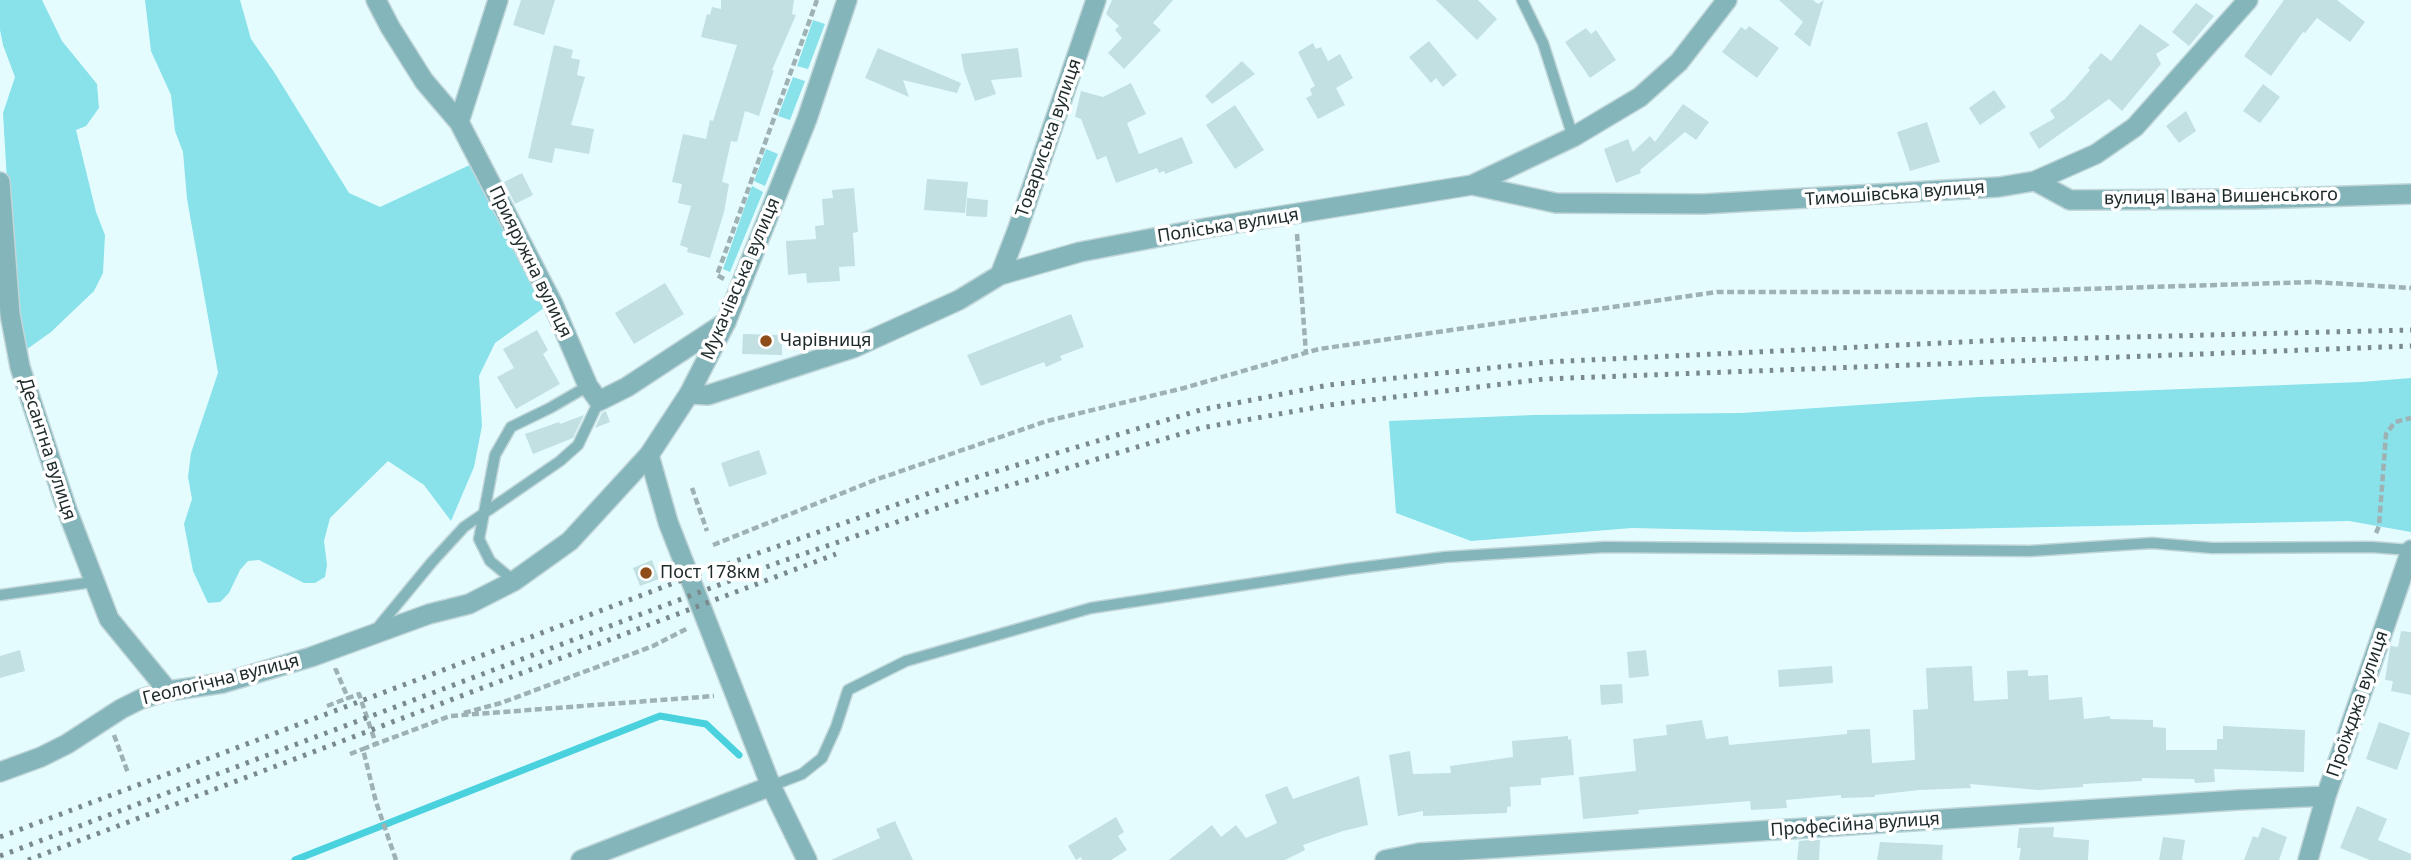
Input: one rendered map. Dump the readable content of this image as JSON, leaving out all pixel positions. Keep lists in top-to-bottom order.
{
  "streets": {
    "street": [
      "Товариська вулиця",
      "Тимошівська вулиця",
      "вулиця Івана Вишенського",
      "Поліська вулиця",
      "Прияружна вулиця",
      "Мукачівська вулиця",
      "Десантна вулиця",
      "Геологічна вулиця",
      "Проїжджа вулиця",
      "Професійна вулиця"
    ]
  },
  "crossings": [
    ["Товариська вулиця", "Поліська вулиця"],
    ["Тимошівська вулиця", "вулиця Івана Вишенського"],
    ["Тимошівська вулиця", "Поліська вулиця"],
    ["Поліська вулиця", "Мукачівська вулиця"],
    ["Мукачівська вулиця", "Геологічна вулиця"],
    ["Десантна вулиця", "Геологічна вулиця"],
    ["Проїжджа вулиця", "Професійна вулиця"]
  ],
  "places": ["Чарівниця", "Пост 178км"]
}
